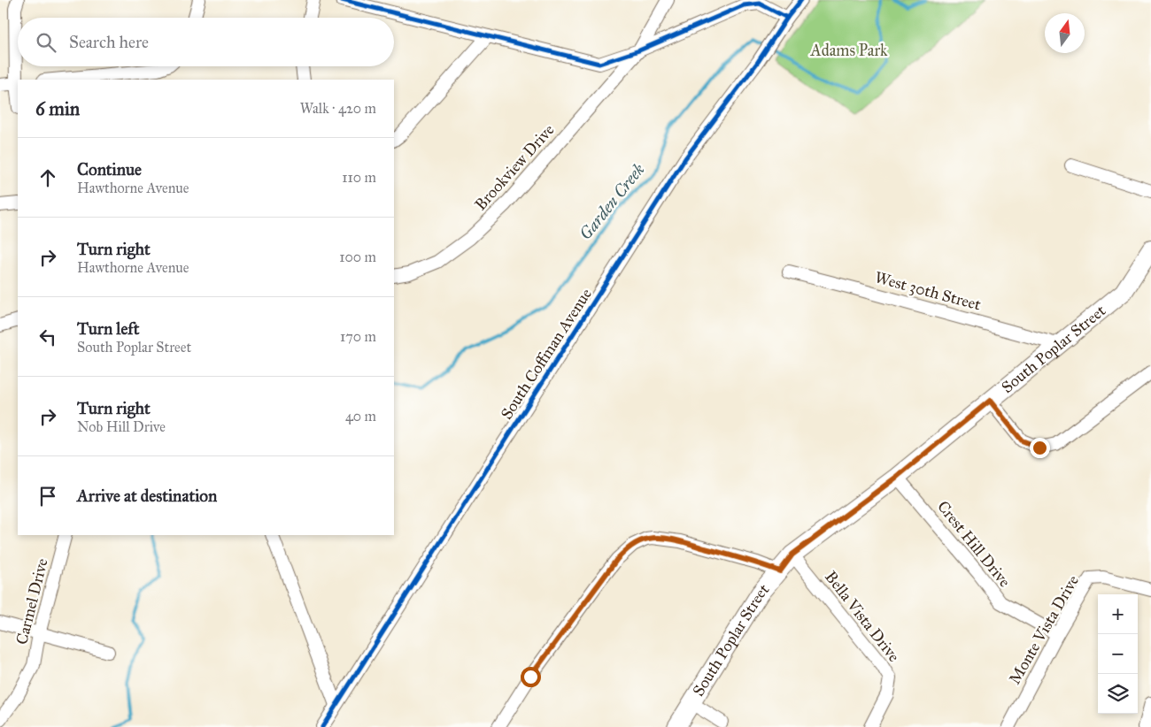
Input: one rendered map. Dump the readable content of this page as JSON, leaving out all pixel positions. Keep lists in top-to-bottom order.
{
  "streets": {
    "main road": ["South Poplar Street"],
    "street": [
      "Brookview Drive",
      "West 30th Street",
      "South Coffman Avenue",
      "Crest Hill Drive",
      "Carmel Drive",
      "Bella Vista Drive",
      "Monte Vista Drive"
    ]
  },
  "crossings": [
    ["West 30th Street", "South Poplar Street"],
    ["South Poplar Street", "Crest Hill Drive"],
    ["South Poplar Street", "Bella Vista Drive"],
    ["Crest Hill Drive", "Monte Vista Drive"]
  ],
  "water": ["Garden Creek"],
  "parks": ["Adams Park"],
  "north": "top",
  "page": {
    "search": "Search here",
    "heading": ["6 min", "Walk · 420 m"],
    "list": [
      ["Continue", "Hawthorne Avenue", "110 m"],
      ["Turn right", "Hawthorne Avenue", "100 m"],
      ["Turn left", "South Poplar Street", "170 m"],
      ["Turn right", "Nob Hill Drive", "40 m"],
      "Arrive at destination"
    ],
    "map_buttons": ["+", "−"]
  }
}
